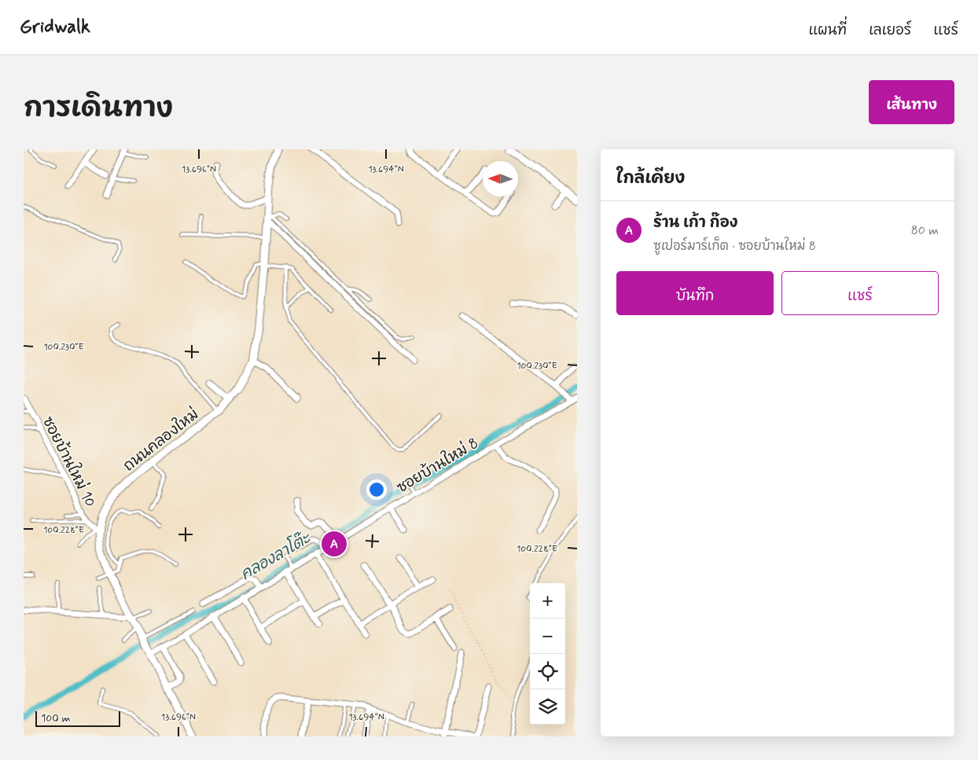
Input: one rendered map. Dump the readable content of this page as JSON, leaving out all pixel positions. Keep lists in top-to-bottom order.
{
  "streets": {
    "street": ["ถนนคลองใหม่", "ซอยบ้านใหม่ 10", "ซอยบ้านใหม่ 8"]
  },
  "crossings": [
    ["ถนนคลองใหม่", "ซอยบ้านใหม่ 10"],
    ["ถนนคลองใหม่", "ซอยบ้านใหม่ 8"]
  ],
  "water": ["คลองลาโต๊ะ"],
  "scale_bar": "100 m",
  "north": "left",
  "page": {
    "header": "Gridwalk",
    "nav": ["แผนที่", "เลเยอร์", "แชร์"],
    "title": "การเดินทาง",
    "buttons": [
      "เส้นทาง",
      ["บันทึก", "แชร์"]
    ],
    "heading": "ใกล้เคียง",
    "list": [
      {
        "mark": "A",
        "name": "ร้าน เก้า ก๊อง",
        "note": "ซูเปอร์มาร์เก็ต · ซอยบ้านใหม่ 8",
        "value": "80 m"
      }
    ],
    "pins": "A",
    "map_buttons": ["+", "−"],
    "scale": "100 m"
  },
  "coordinates": [
    "13.696°N",
    "13.694°N",
    "100.230°E",
    "100.228°E"
  ]
}
